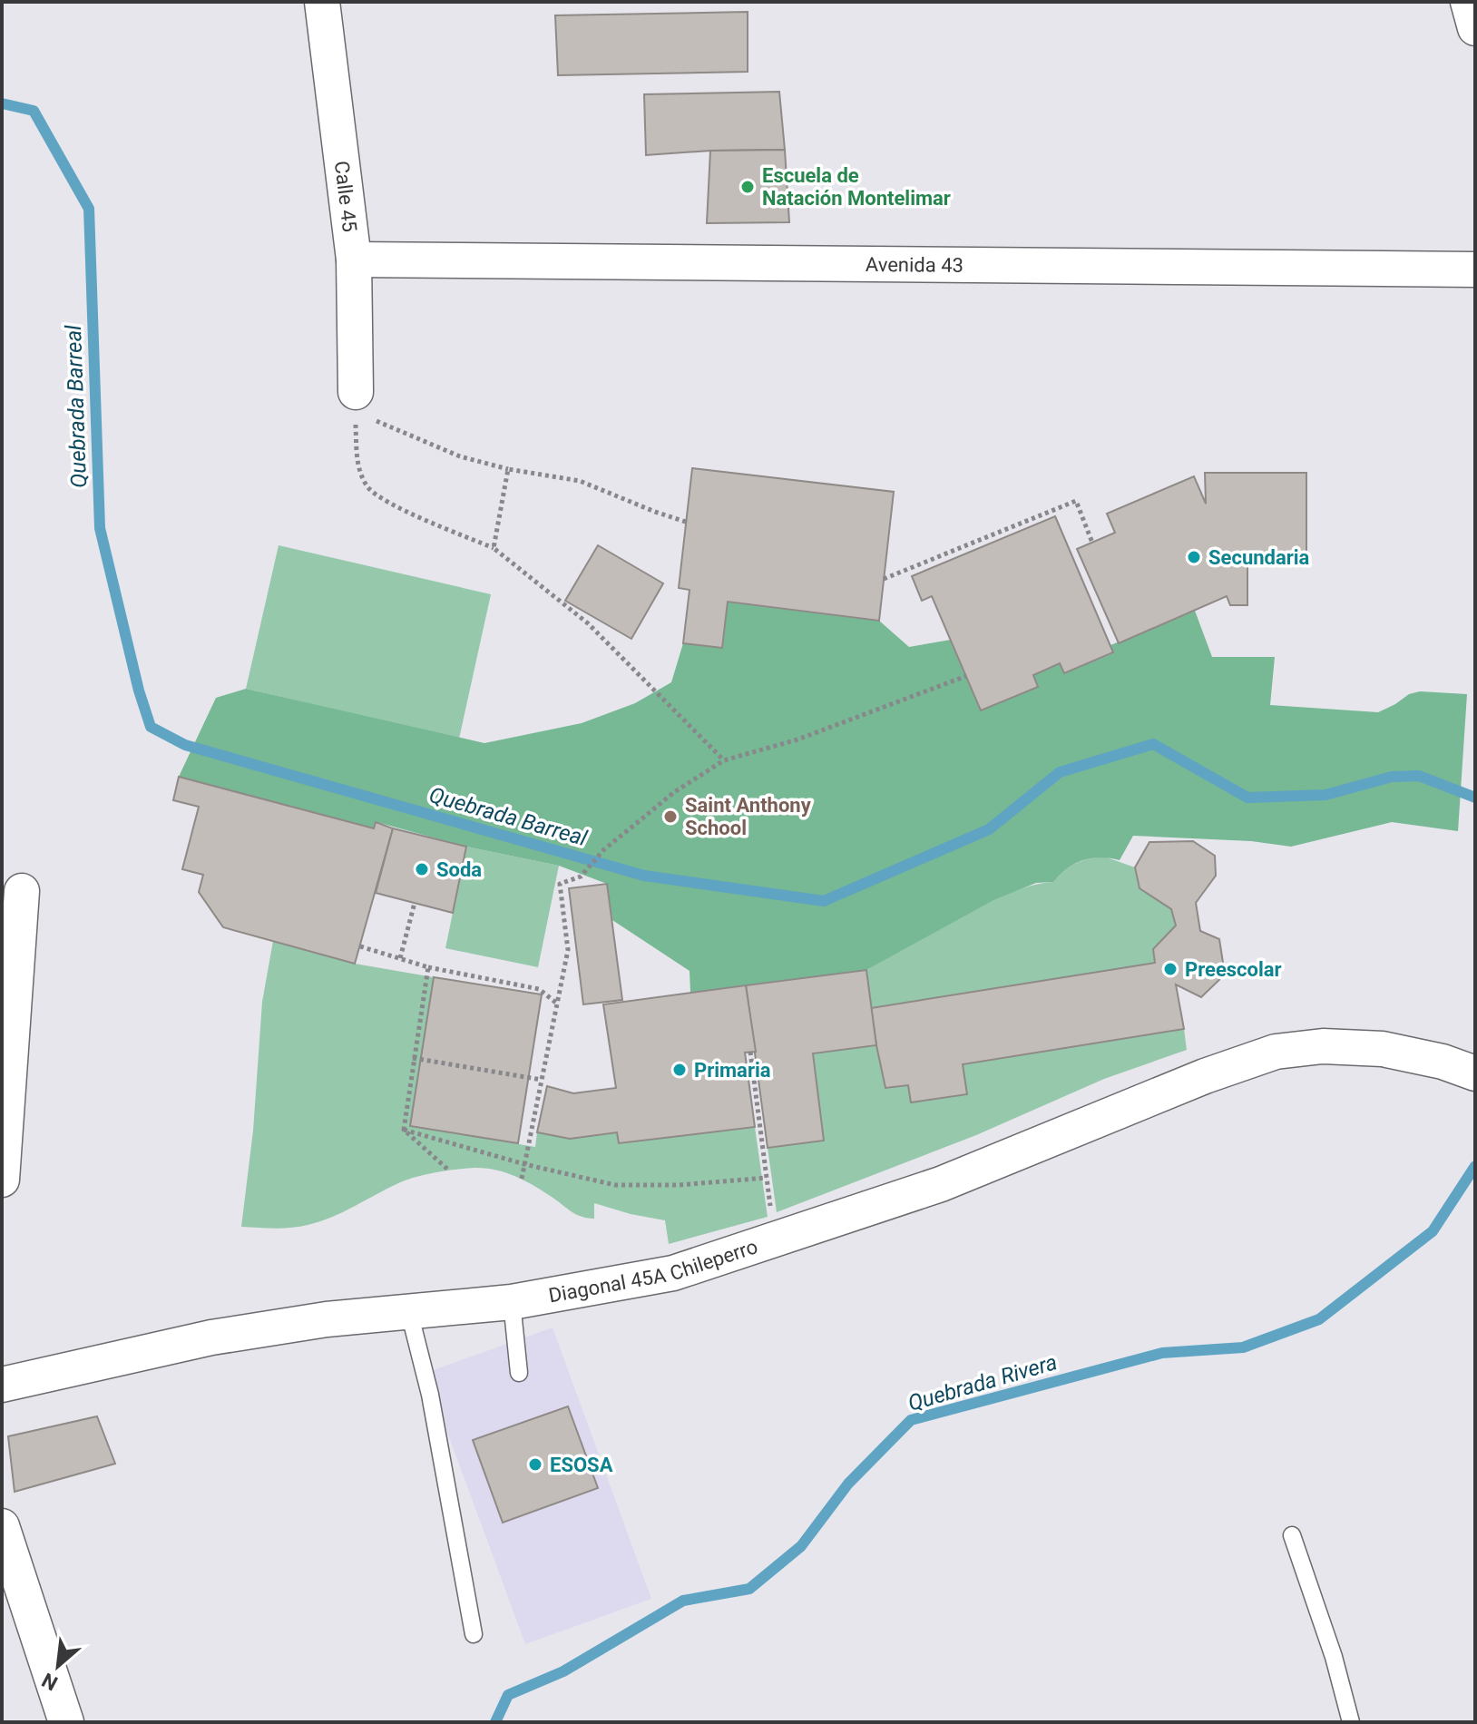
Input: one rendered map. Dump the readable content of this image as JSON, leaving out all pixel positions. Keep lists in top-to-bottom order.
{
  "streets": {
    "street": ["Calle 45", "Avenida 43", "Diagonal 45A Chileperro"]
  },
  "crossings": [
    ["Calle 45", "Avenida 43"]
  ],
  "water": ["Quebrada Barreal", "Quebrada Rivera"],
  "places": [
    "Escuela de Natación Montelimar",
    "Secundaria",
    "Saint Anthony School",
    "Soda",
    "Preescolar",
    "Primaria",
    "ESOSA"
  ],
  "north": "bottom left"
}
